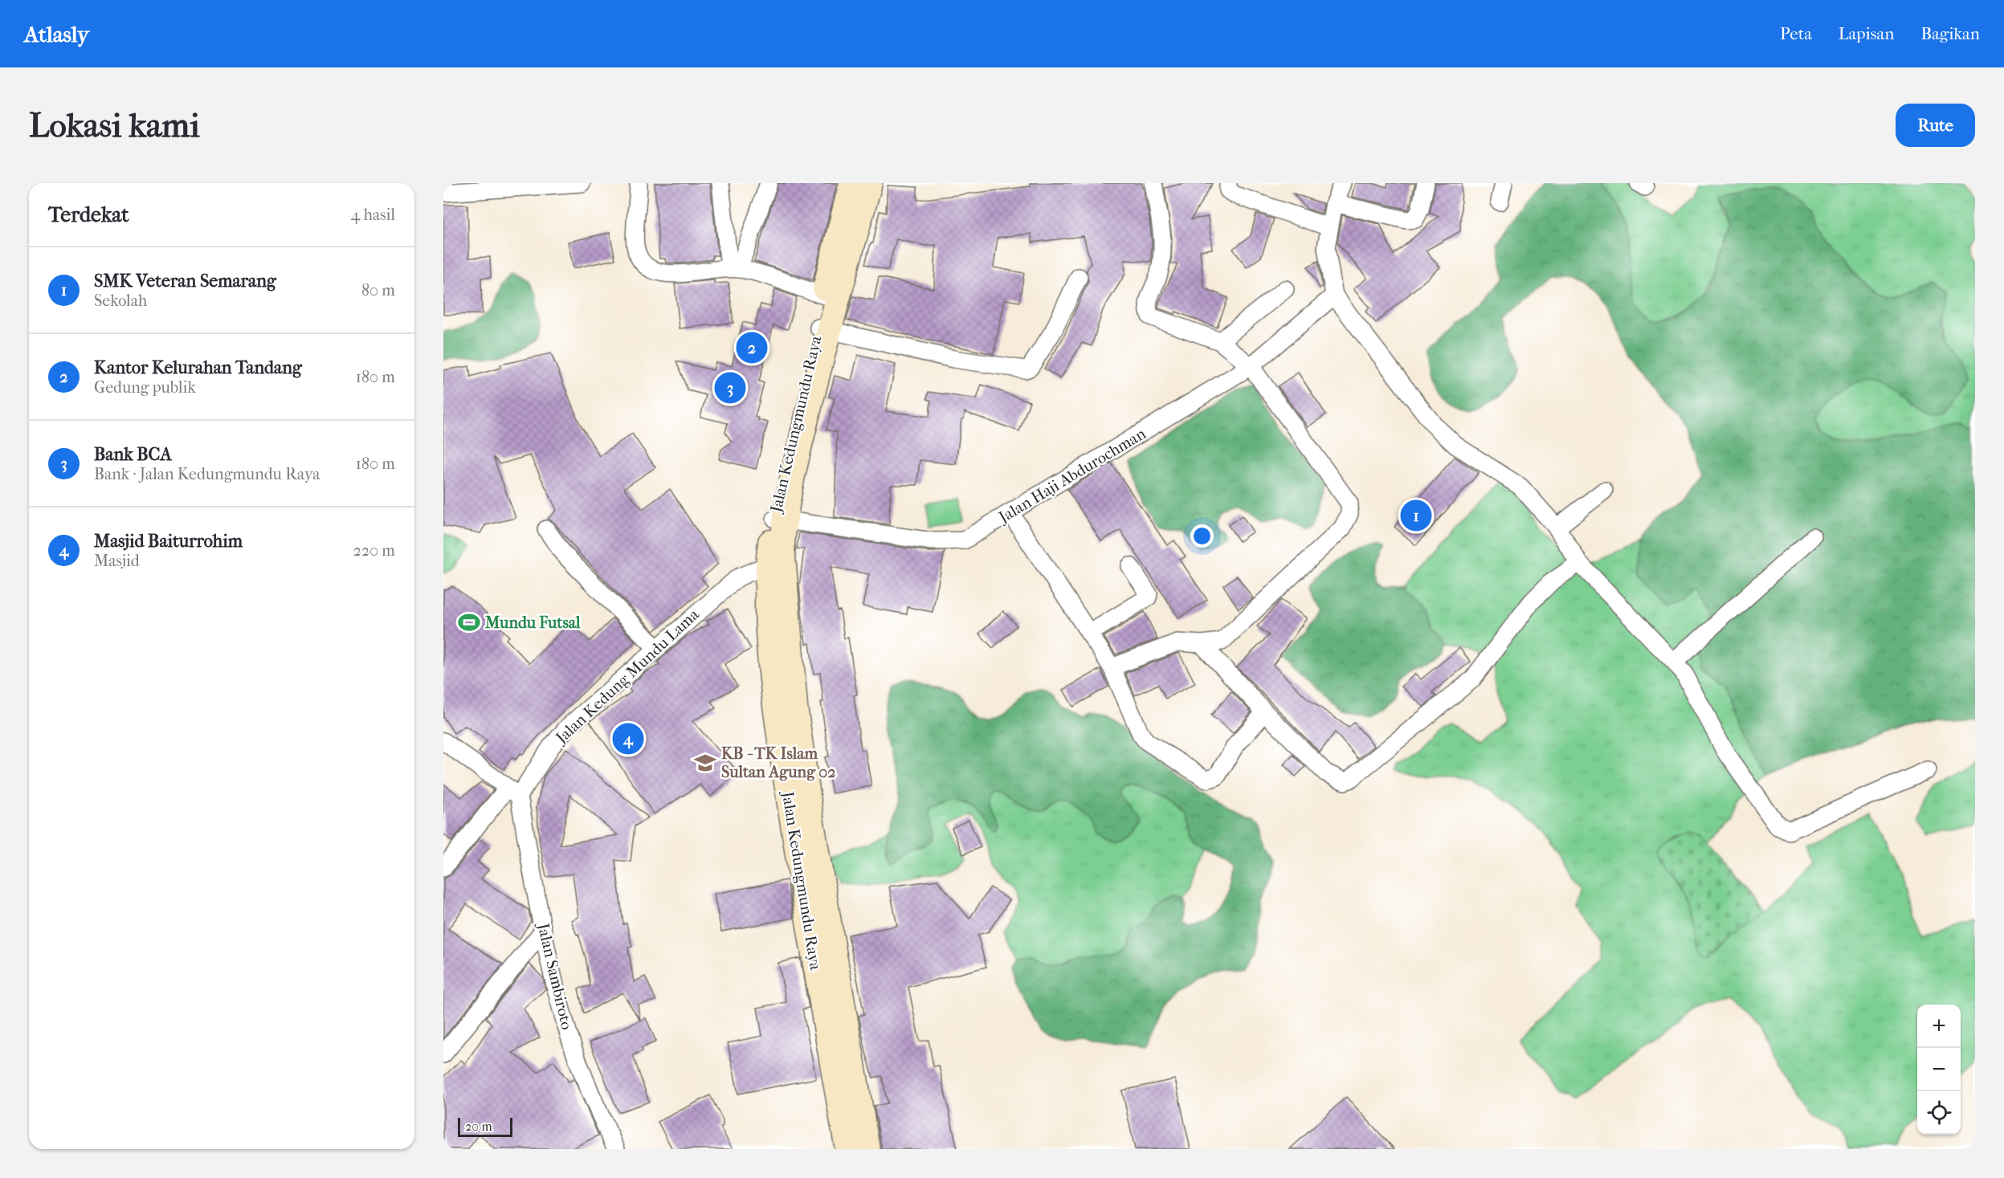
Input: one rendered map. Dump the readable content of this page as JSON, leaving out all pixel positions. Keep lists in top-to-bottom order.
{
  "streets": {
    "main road": ["Jalan Kedungmundu Raya"],
    "street": ["Jalan Haji Abdurochman", "Jalan Kedung Mundu Lama", "Jalan Sambiroto"]
  },
  "crossings": [
    ["Jalan Kedungmundu Raya", "Jalan Haji Abdurochman"],
    ["Jalan Kedungmundu Raya", "Jalan Kedung Mundu Lama"],
    ["Jalan Kedung Mundu Lama", "Jalan Sambiroto"]
  ],
  "places": {
    "sports": ["Mundu Futsal"],
    "school or university": ["KB - TK Islam Sultan Agung 02"]
  },
  "scale_bar": "20 m",
  "page": {
    "header": "Atlasly",
    "nav": ["Peta", "Lapisan", "Bagikan"],
    "buttons": "Rute",
    "title": "Lokasi kami",
    "heading": ["Terdekat", "4 hasil"],
    "list": [
      {
        "mark": "1",
        "name": "SMK Veteran Semarang",
        "note": "Sekolah",
        "value": "80 m"
      },
      {
        "mark": "2",
        "name": "Kantor Kelurahan Tandang",
        "note": "Gedung publik",
        "value": "180 m"
      },
      {
        "mark": "3",
        "name": "Bank BCA",
        "note": "Bank · Jalan Kedungmundu Raya",
        "value": "180 m"
      },
      {
        "mark": "4",
        "name": "Masjid Baiturrohim",
        "note": "Masjid",
        "value": "220 m"
      }
    ],
    "pins": [
      "2",
      "3",
      "1",
      "4"
    ],
    "map_buttons": ["+", "−"],
    "scale": "20 m"
  }
}
